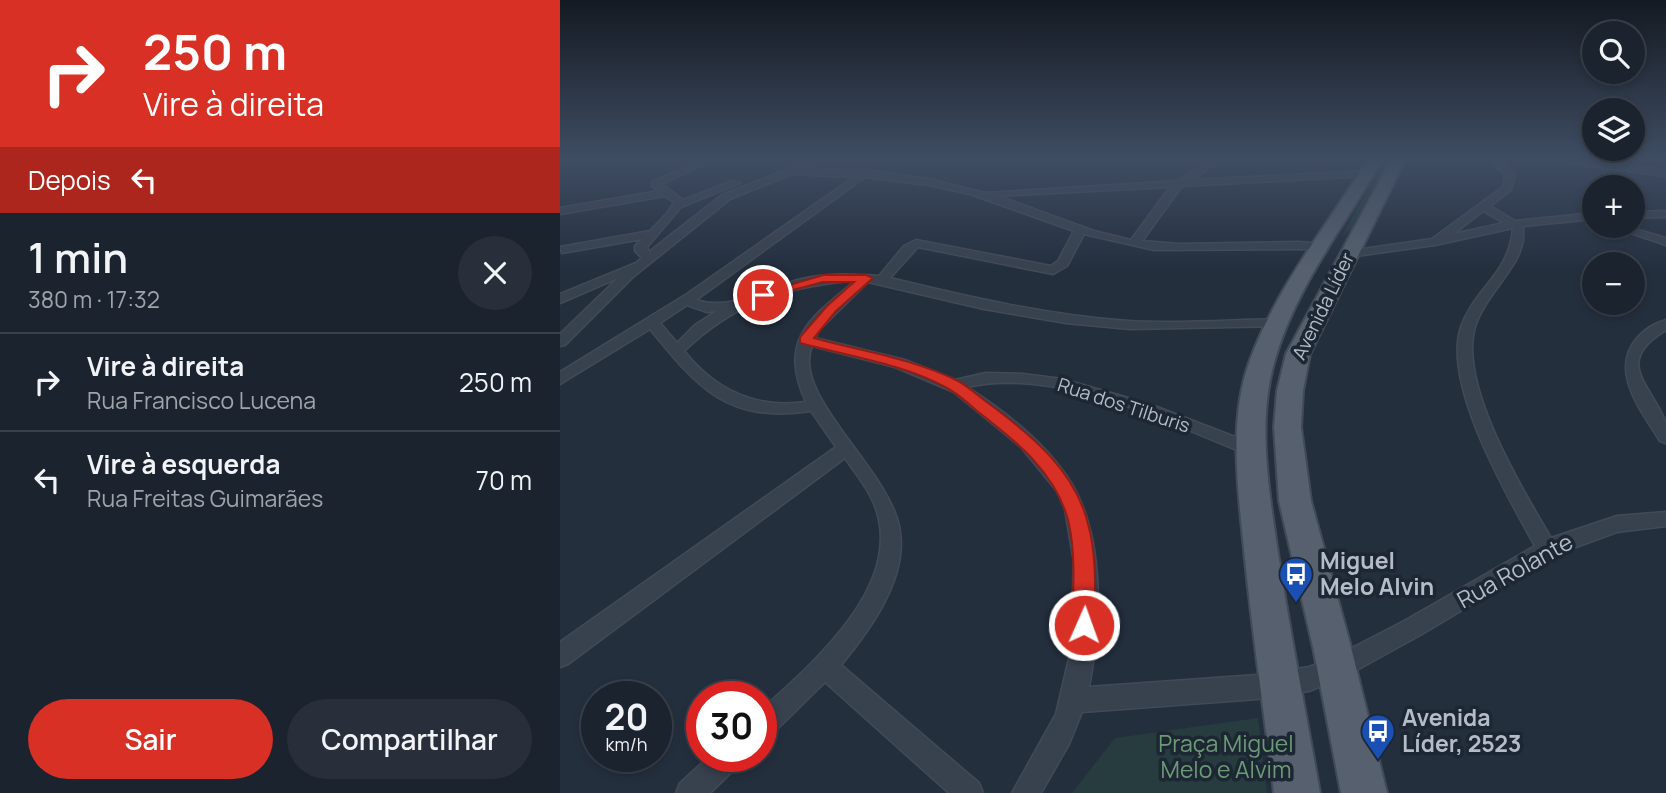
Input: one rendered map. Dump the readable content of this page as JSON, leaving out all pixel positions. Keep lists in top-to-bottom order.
{
  "streets": {
    "main road": ["Avenida Líder"],
    "street": ["Rua dos Tilburis", "Rua Rolante"]
  },
  "crossings": [
    ["Avenida Líder", "Rua dos Tilburis"],
    ["Avenida Líder", "Rua Rolante"]
  ],
  "parks": ["Praça Miguel Melo e Alvim"],
  "places": {
    "bus stop": ["Miguel Melo Alvin", "Avenida Líder, 2523"]
  },
  "page": {
    "turn": ["250 m", "Vire à direita"],
    "map_buttons": ["+", "−"],
    "then": "Depois",
    "heading": ["1 min", "380 m · 17:32"],
    "list": [
      {
        "name": "Vire à direita",
        "note": "Rua Francisco Lucena",
        "value": "250 m"
      },
      {
        "name": "Vire à esquerda",
        "note": "Rua Freitas Guimarães",
        "value": "70 m"
      }
    ],
    "speed": "20 km/h",
    "limit": "30",
    "buttons": ["Sair", "Compartilhar"]
  }
}
